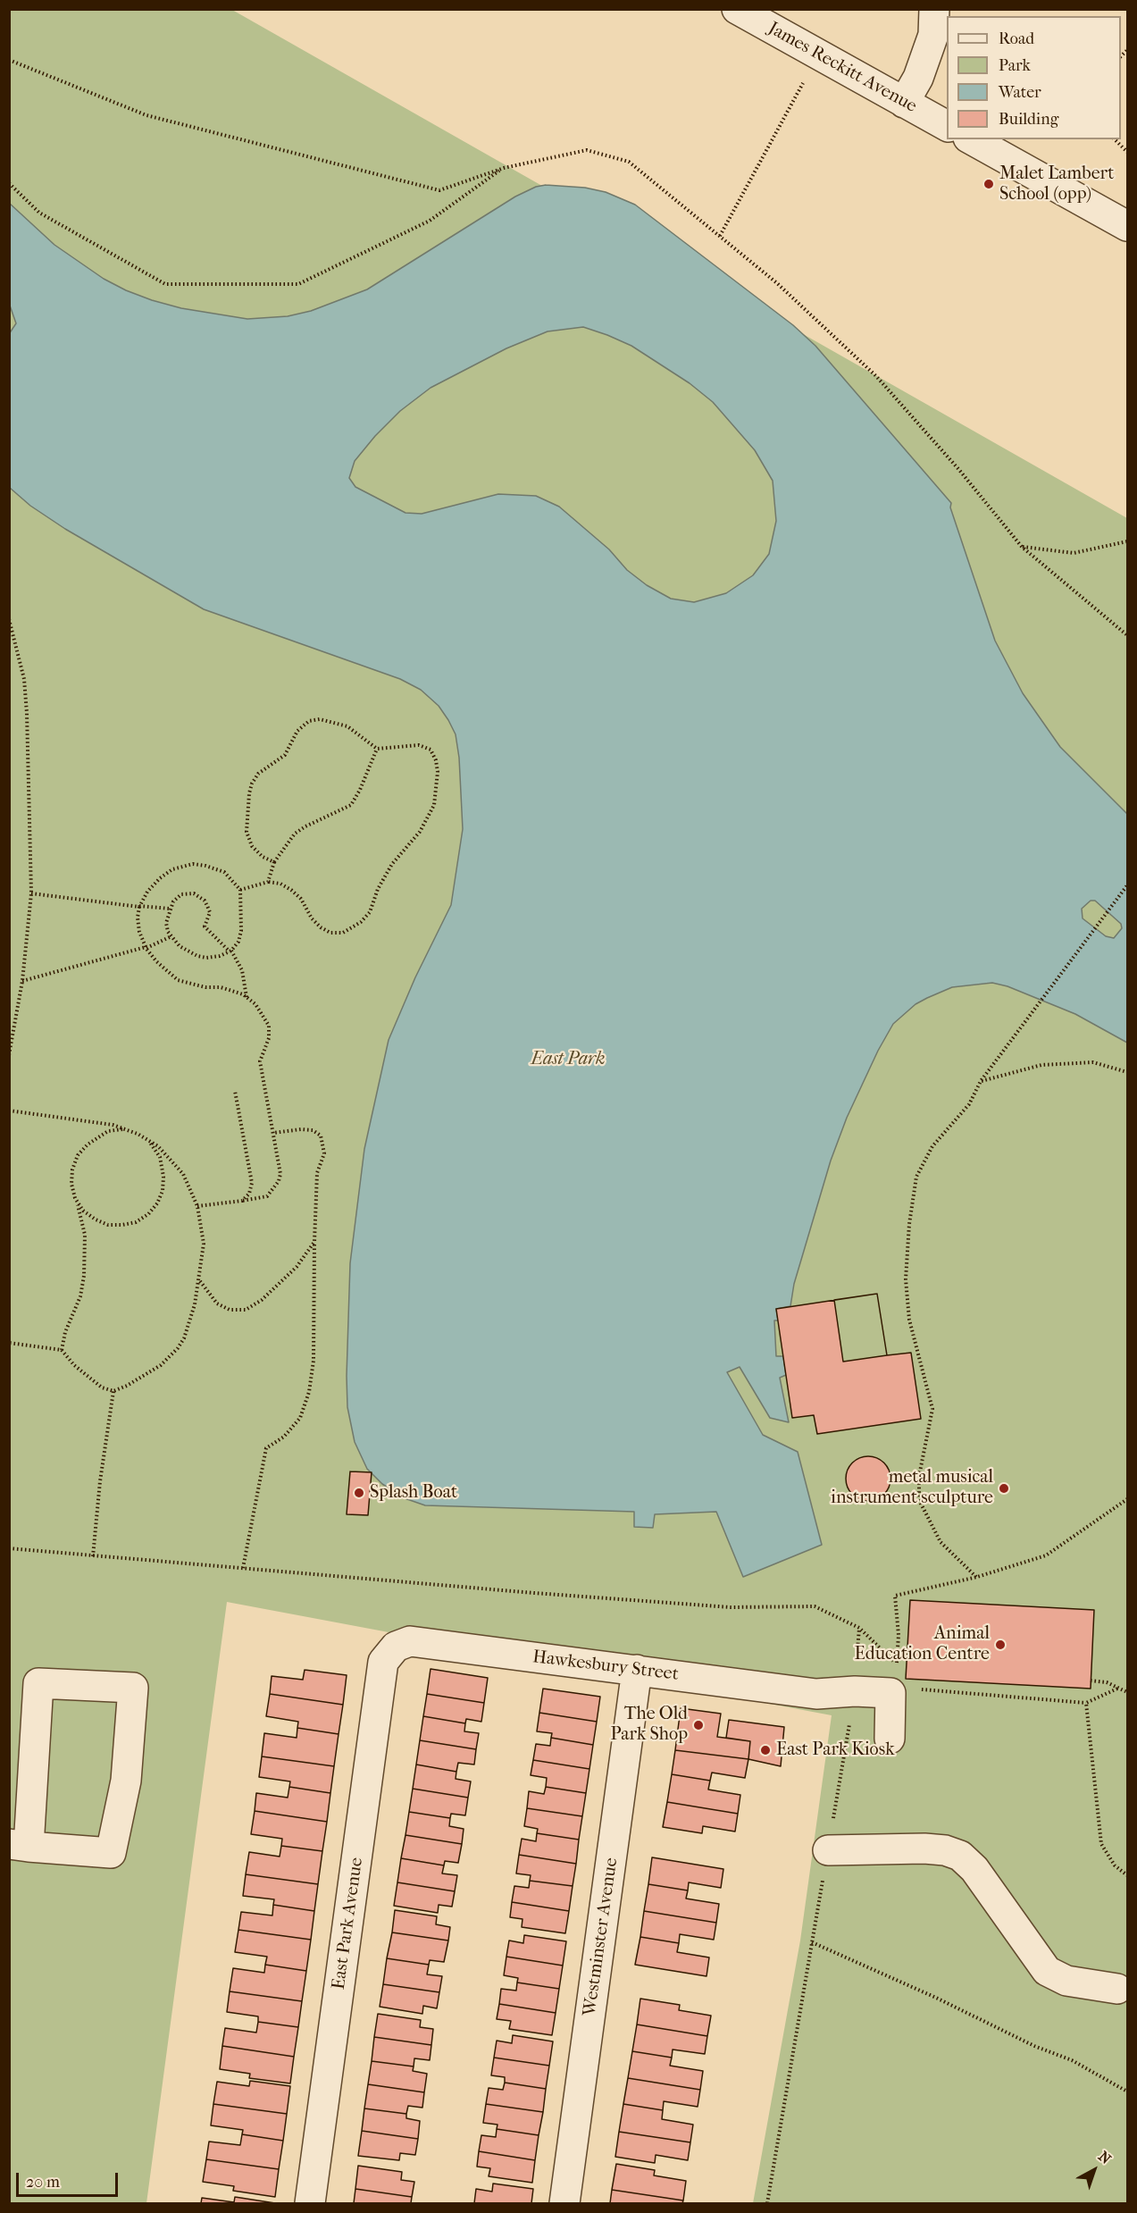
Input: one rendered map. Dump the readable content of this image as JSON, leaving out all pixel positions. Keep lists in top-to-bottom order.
{
  "streets": {
    "street": [
      "James Reckitt Avenue",
      "Hawkesbury Street",
      "East Park Avenue",
      "Westminster Avenue"
    ]
  },
  "crossings": [
    ["Hawkesbury Street", "East Park Avenue"],
    ["Hawkesbury Street", "Westminster Avenue"]
  ],
  "parks": ["East Park"],
  "places": [
    "Malet Lambert School (opp)",
    "metal musical instrument sculpture",
    "Splash Boat",
    "Animal Education Centre",
    "The Old Park Shop",
    "East Park Kiosk"
  ],
  "legend": [
    "Road",
    "Park",
    "Water",
    "Building"
  ],
  "scale_bar": "20 m",
  "north": "top right"
}
